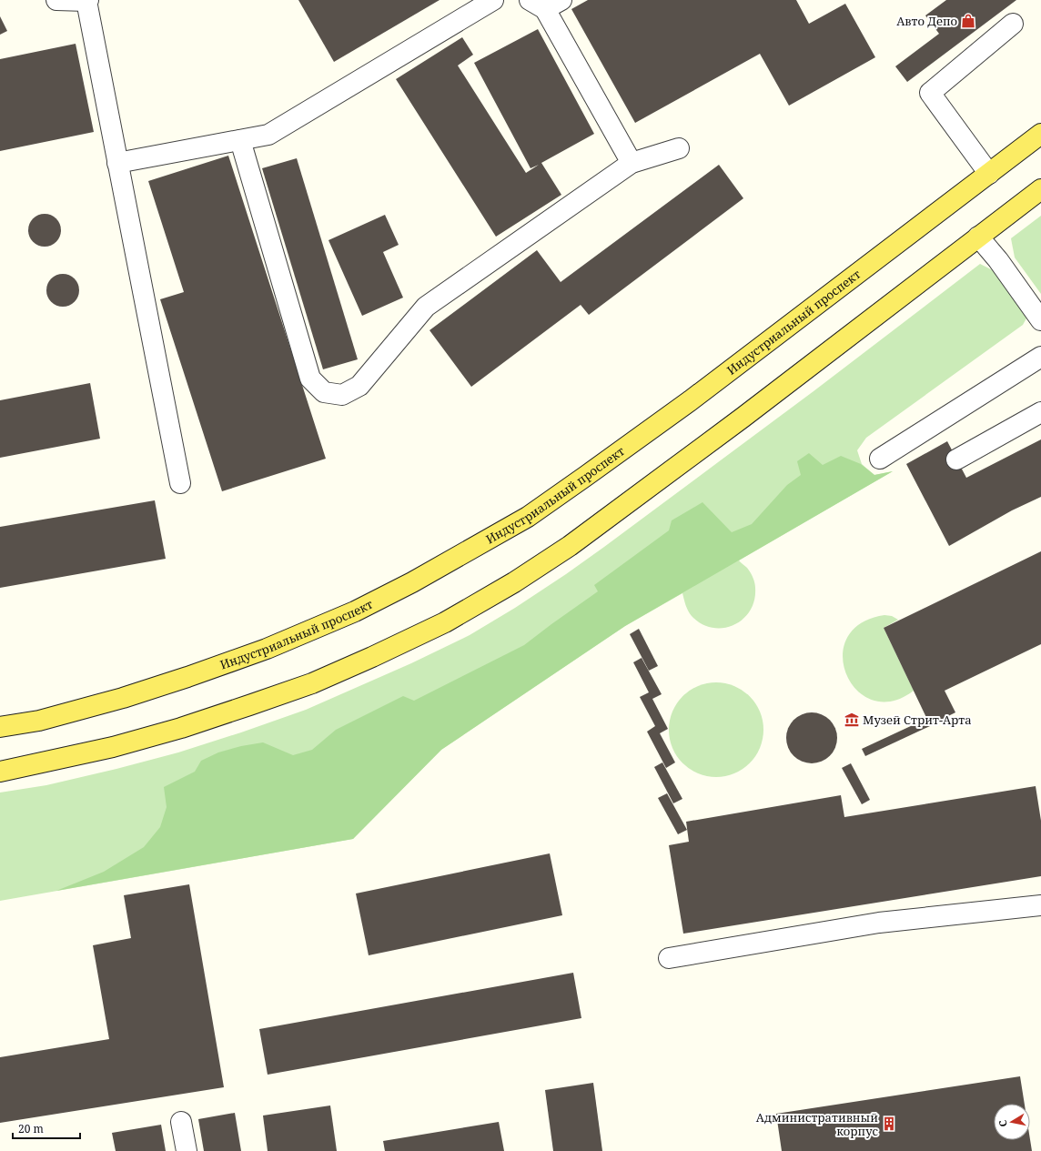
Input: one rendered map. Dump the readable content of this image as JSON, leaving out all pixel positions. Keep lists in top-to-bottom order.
{
  "streets": {
    "main road": ["Индустриальный проспект"]
  },
  "places": {
    "shop": ["Авто Депо"],
    "museum": ["Музей Стрит-Арта"],
    "building": ["Административный корпус"]
  },
  "scale_bar": "20 m",
  "north": "left"
}
